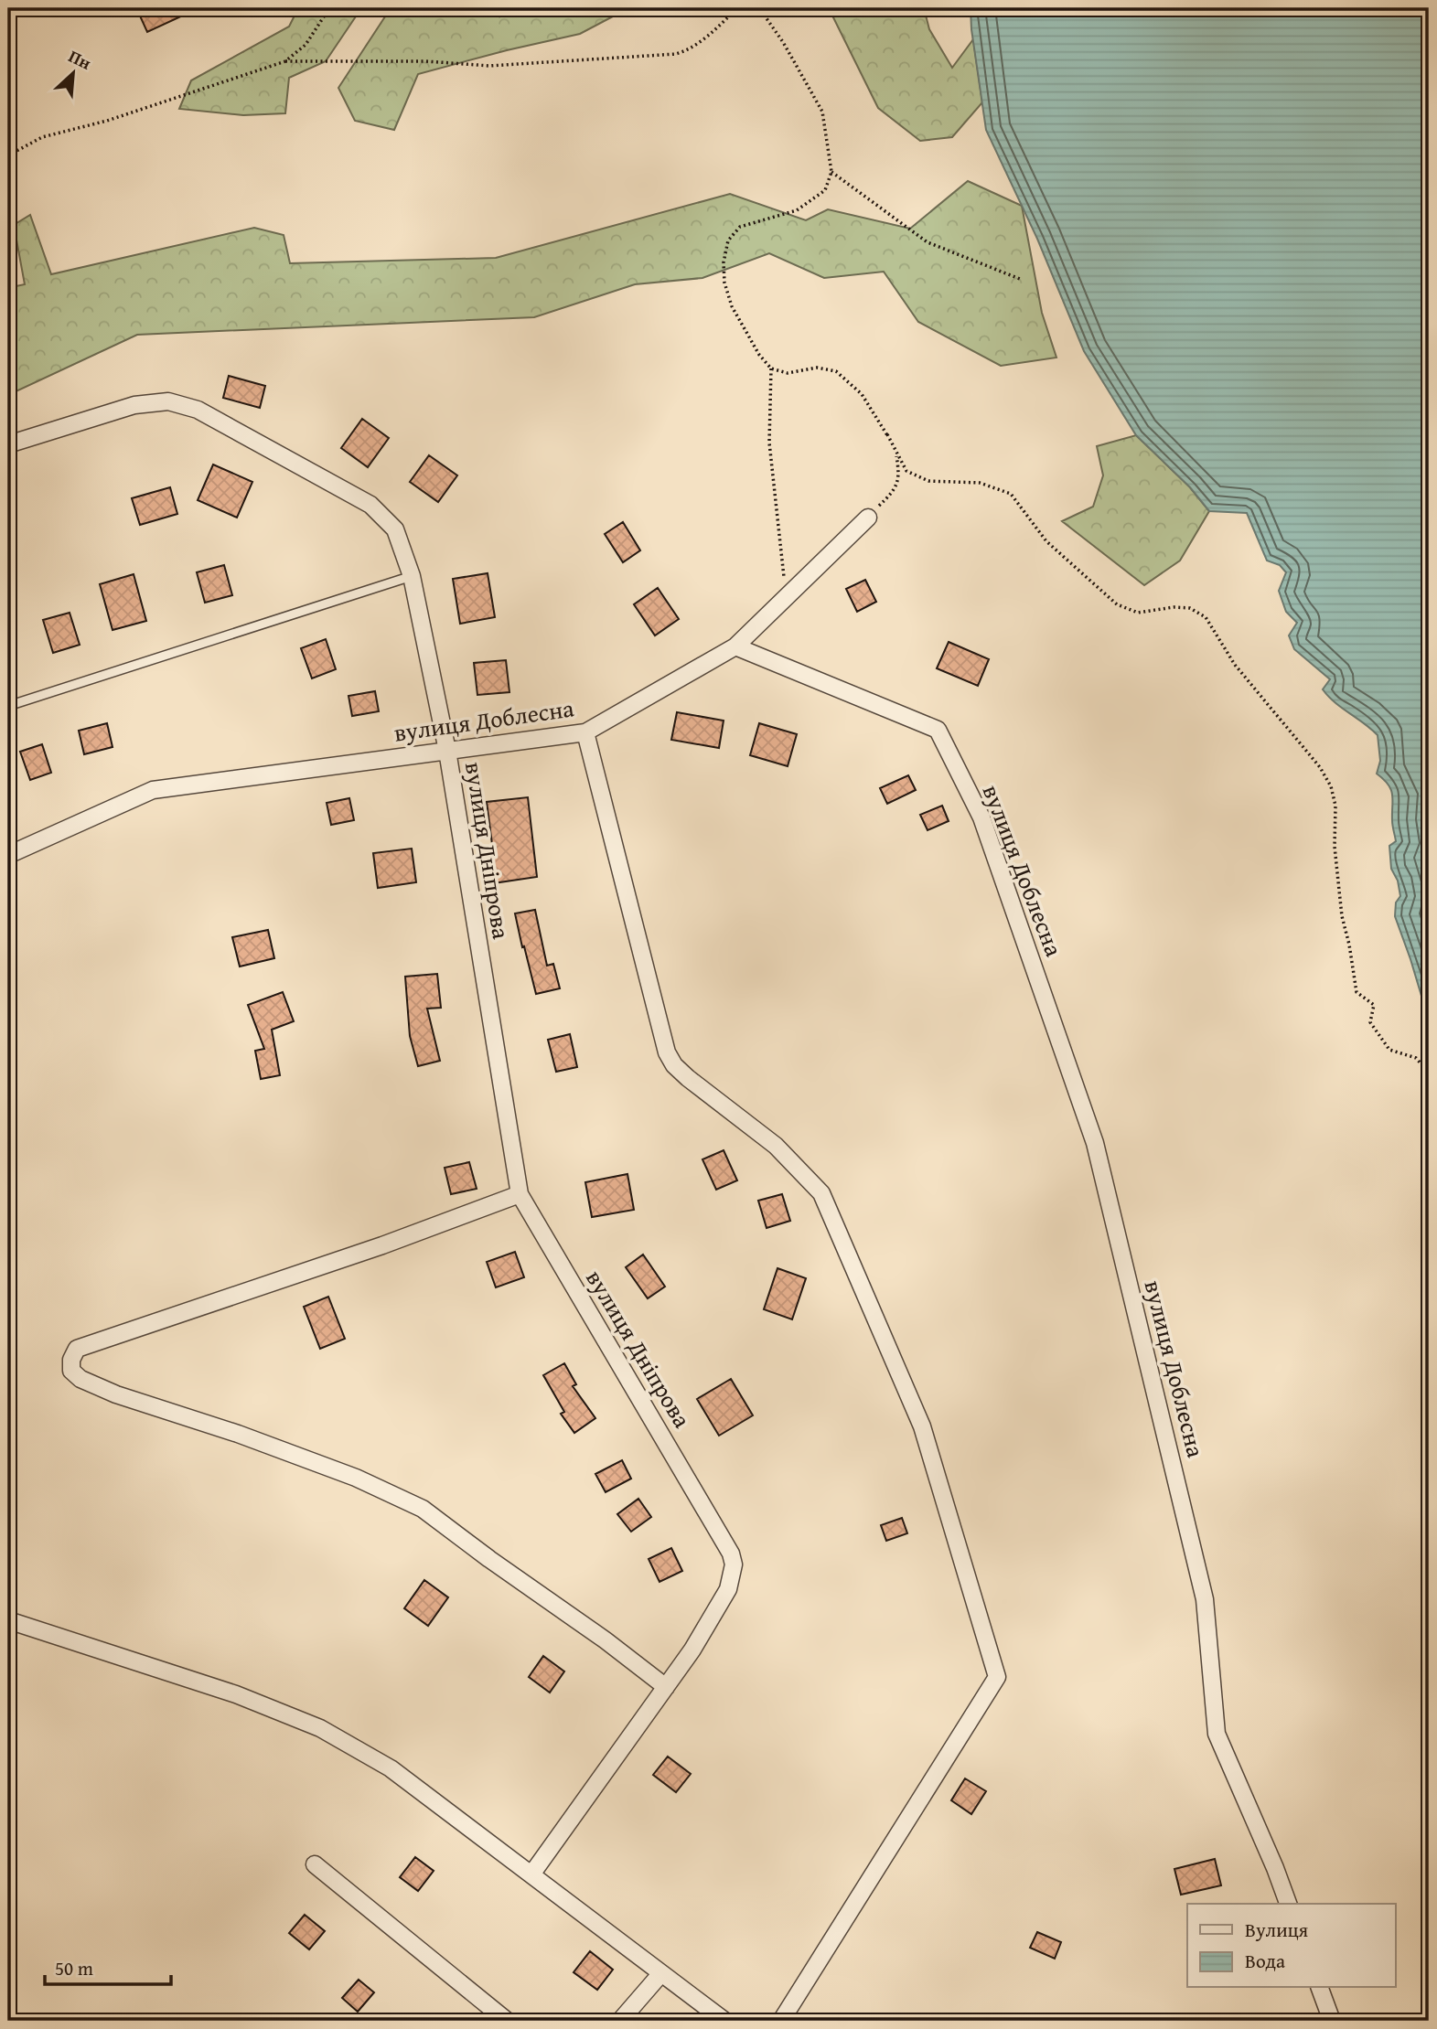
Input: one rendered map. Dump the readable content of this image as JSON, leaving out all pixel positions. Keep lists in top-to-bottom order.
{
  "streets": {
    "street": ["вулиця Доблесна", "вулиця Дніпрова"]
  },
  "crossings": [
    ["вулиця Доблесна", "вулиця Дніпрова"]
  ],
  "legend": ["Вулиця", "Вода"],
  "scale_bar": "50 m",
  "north": "top right"
}
